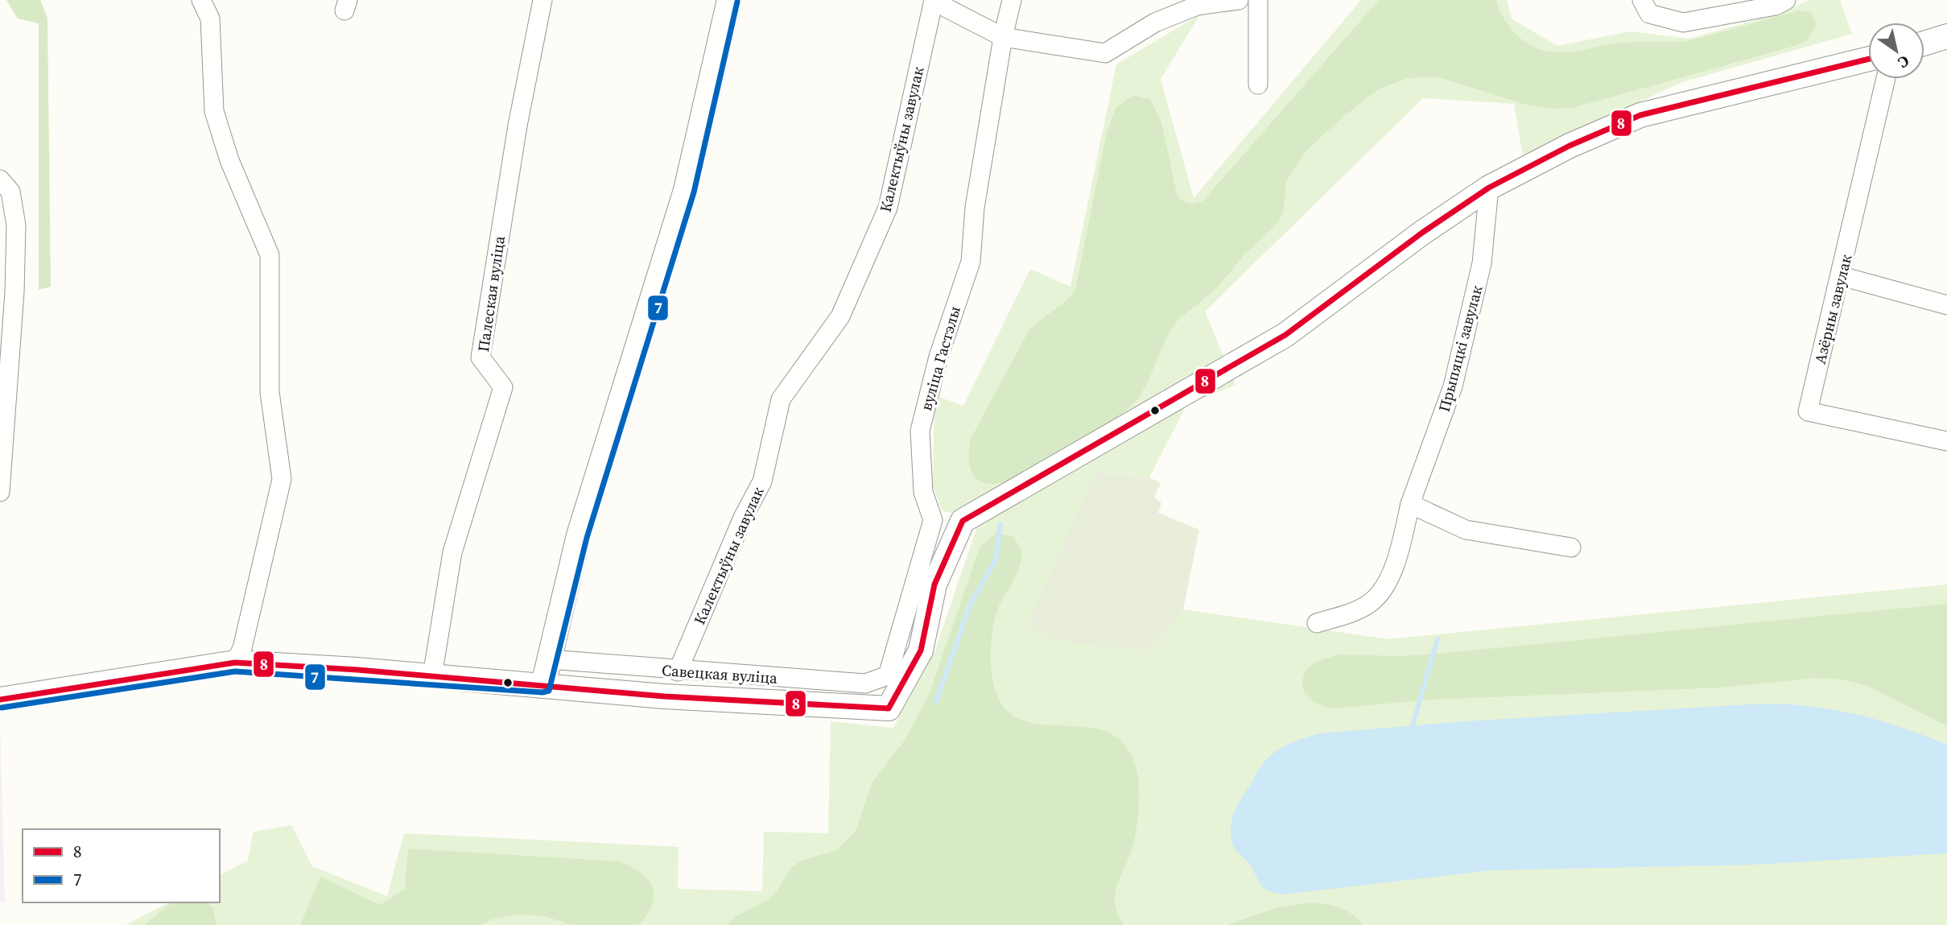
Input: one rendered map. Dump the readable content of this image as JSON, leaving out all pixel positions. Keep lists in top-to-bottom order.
{
  "streets": {
    "street": [
      "Калектыўны завулак",
      "Палеская вуліца",
      "Азёрны завулак",
      "Прыпяцкі завулак",
      "вуліца Гастэлы",
      "Савецкая вуліца"
    ]
  },
  "crossings": [
    ["Калектыўны завулак", "Савецкая вуліца"],
    ["Палеская вуліца", "Савецкая вуліца"],
    ["Прыпяцкі завулак", "Савецкая вуліца"],
    ["вуліца Гастэлы", "Савецкая вуліца"]
  ],
  "lines": ["transit line 7", "transit line 8"],
  "legend": ["8", "7"],
  "north": "bottom right"
}
